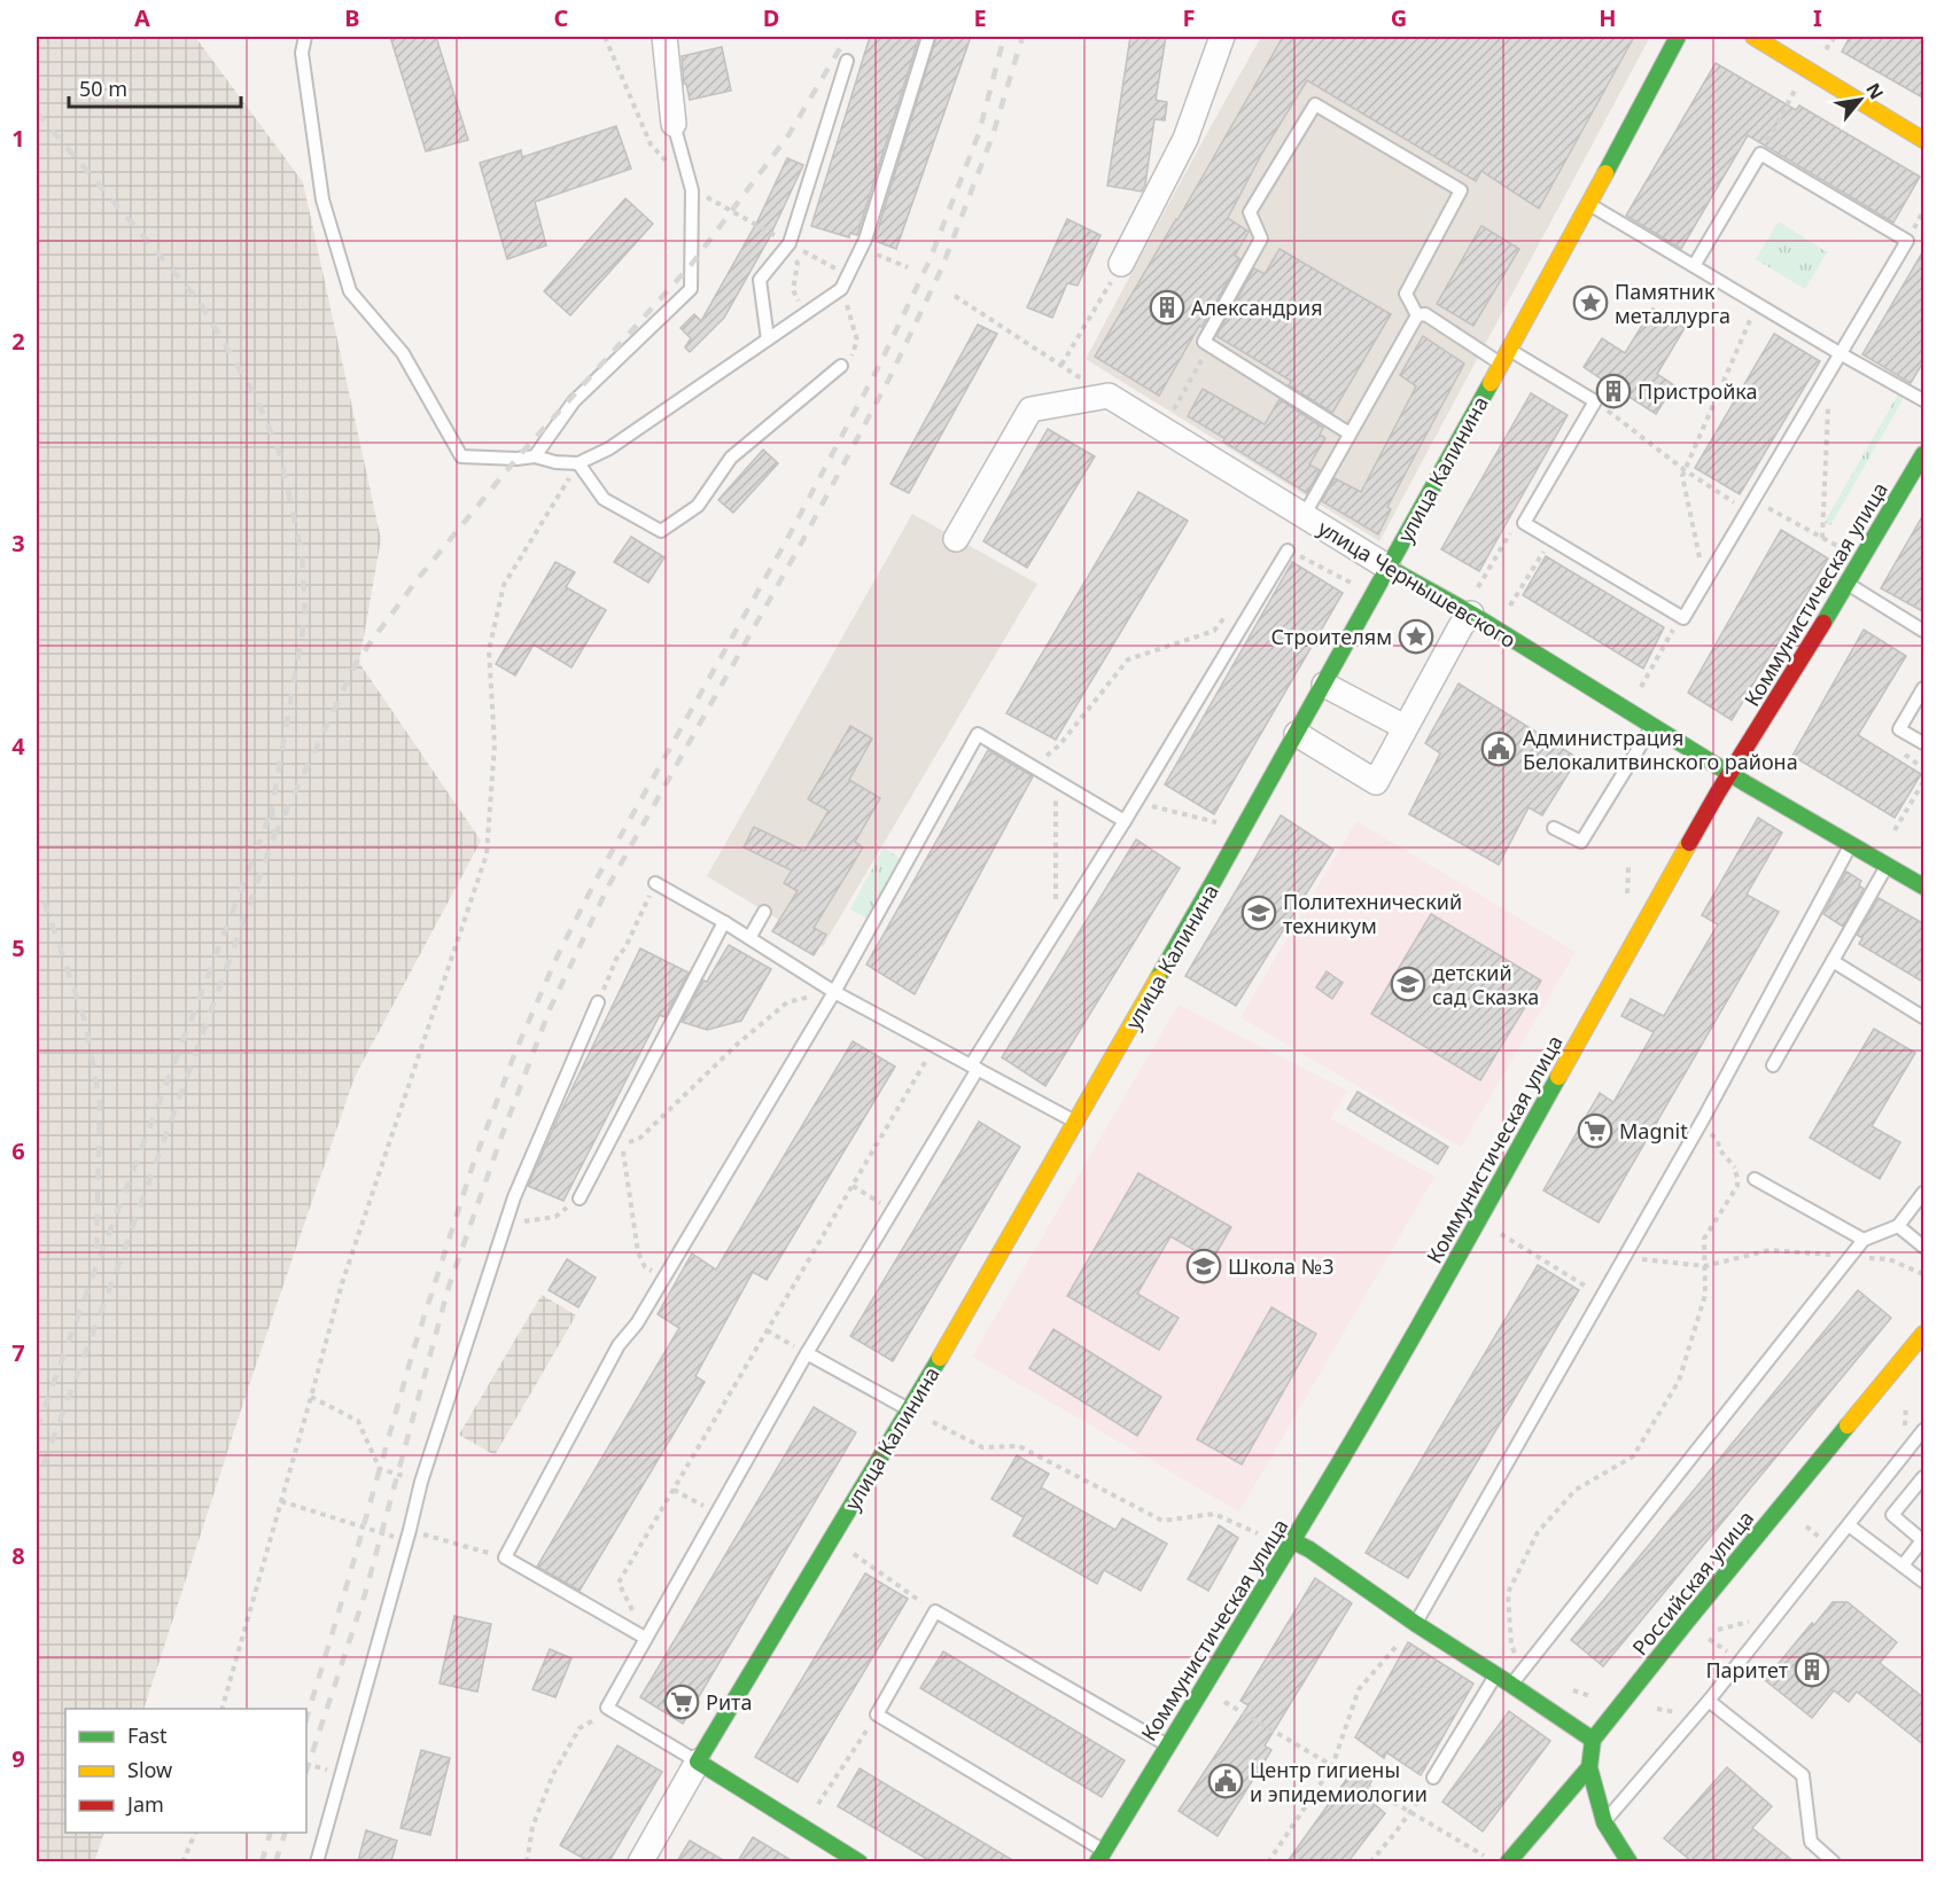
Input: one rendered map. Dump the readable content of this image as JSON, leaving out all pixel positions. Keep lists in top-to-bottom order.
{
  "streets": {
    "street": [
      "улица Калинина",
      "улица Чернышевского",
      "Коммунистическая улица",
      "Российская улица"
    ]
  },
  "crossings": [
    ["улица Калинина", "улица Чернышевского"],
    ["улица Чернышевского", "Коммунистическая улица"]
  ],
  "places": {
    "place": ["Памятник металлурга", "Строителям"],
    "building": ["Александрия", "Пристройка", "Паритет"],
    "public building": ["Администрация Белокалитвинского района", "Центр гигиены и эпидемиологии"],
    "school or university": ["Политехнический техникум", "детский сад Сказка", "Школа №3"],
    "supermarket": ["Magnit", "Рита"]
  },
  "legend": ["Fast", "Slow", "Jam"],
  "scale_bar": "50 m",
  "north": "top right",
  "grid": {
    "columns": [
      "A",
      "B",
      "C",
      "D",
      "E",
      "F",
      "G",
      "H",
      "I"
    ],
    "rows": [
      "1",
      "2",
      "3",
      "4",
      "5",
      "6",
      "7",
      "8",
      "9"
    ]
  }
}
